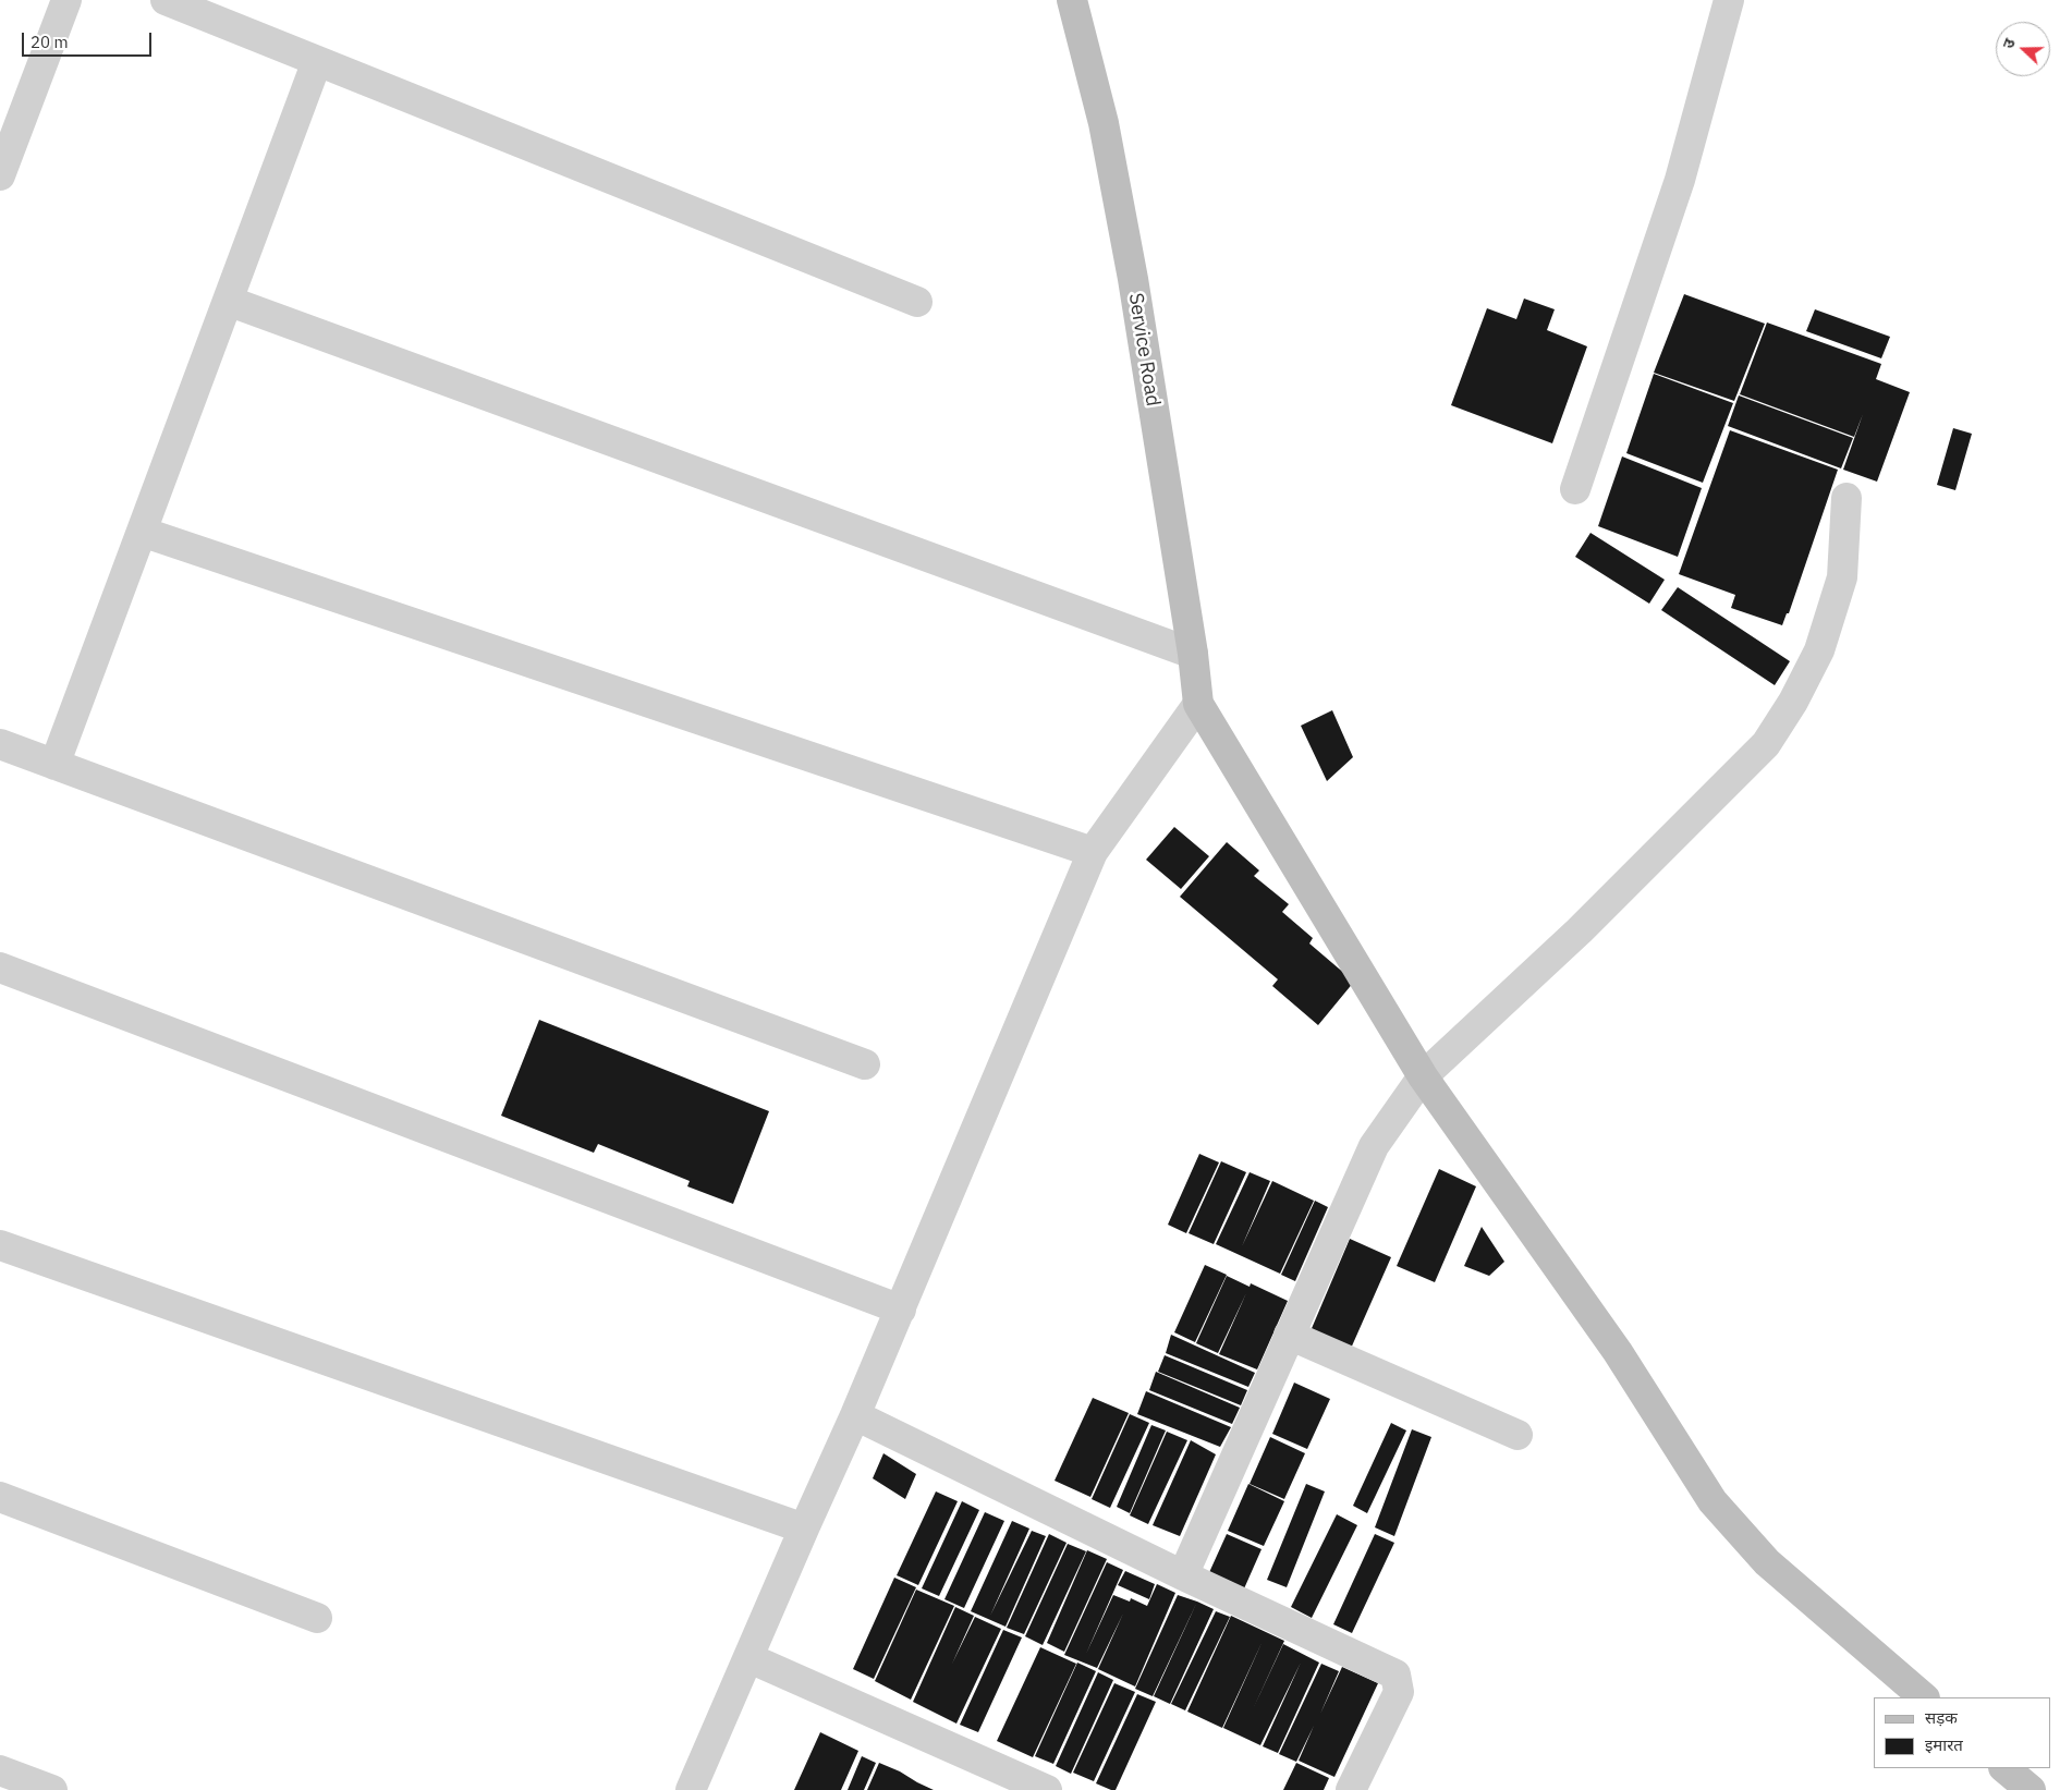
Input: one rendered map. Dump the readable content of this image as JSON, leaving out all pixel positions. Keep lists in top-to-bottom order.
{
  "streets": {
    "street": ["Service Road"]
  },
  "legend": ["सड़क", "इमारत"],
  "scale_bar": "20 m",
  "north": "left"
}
